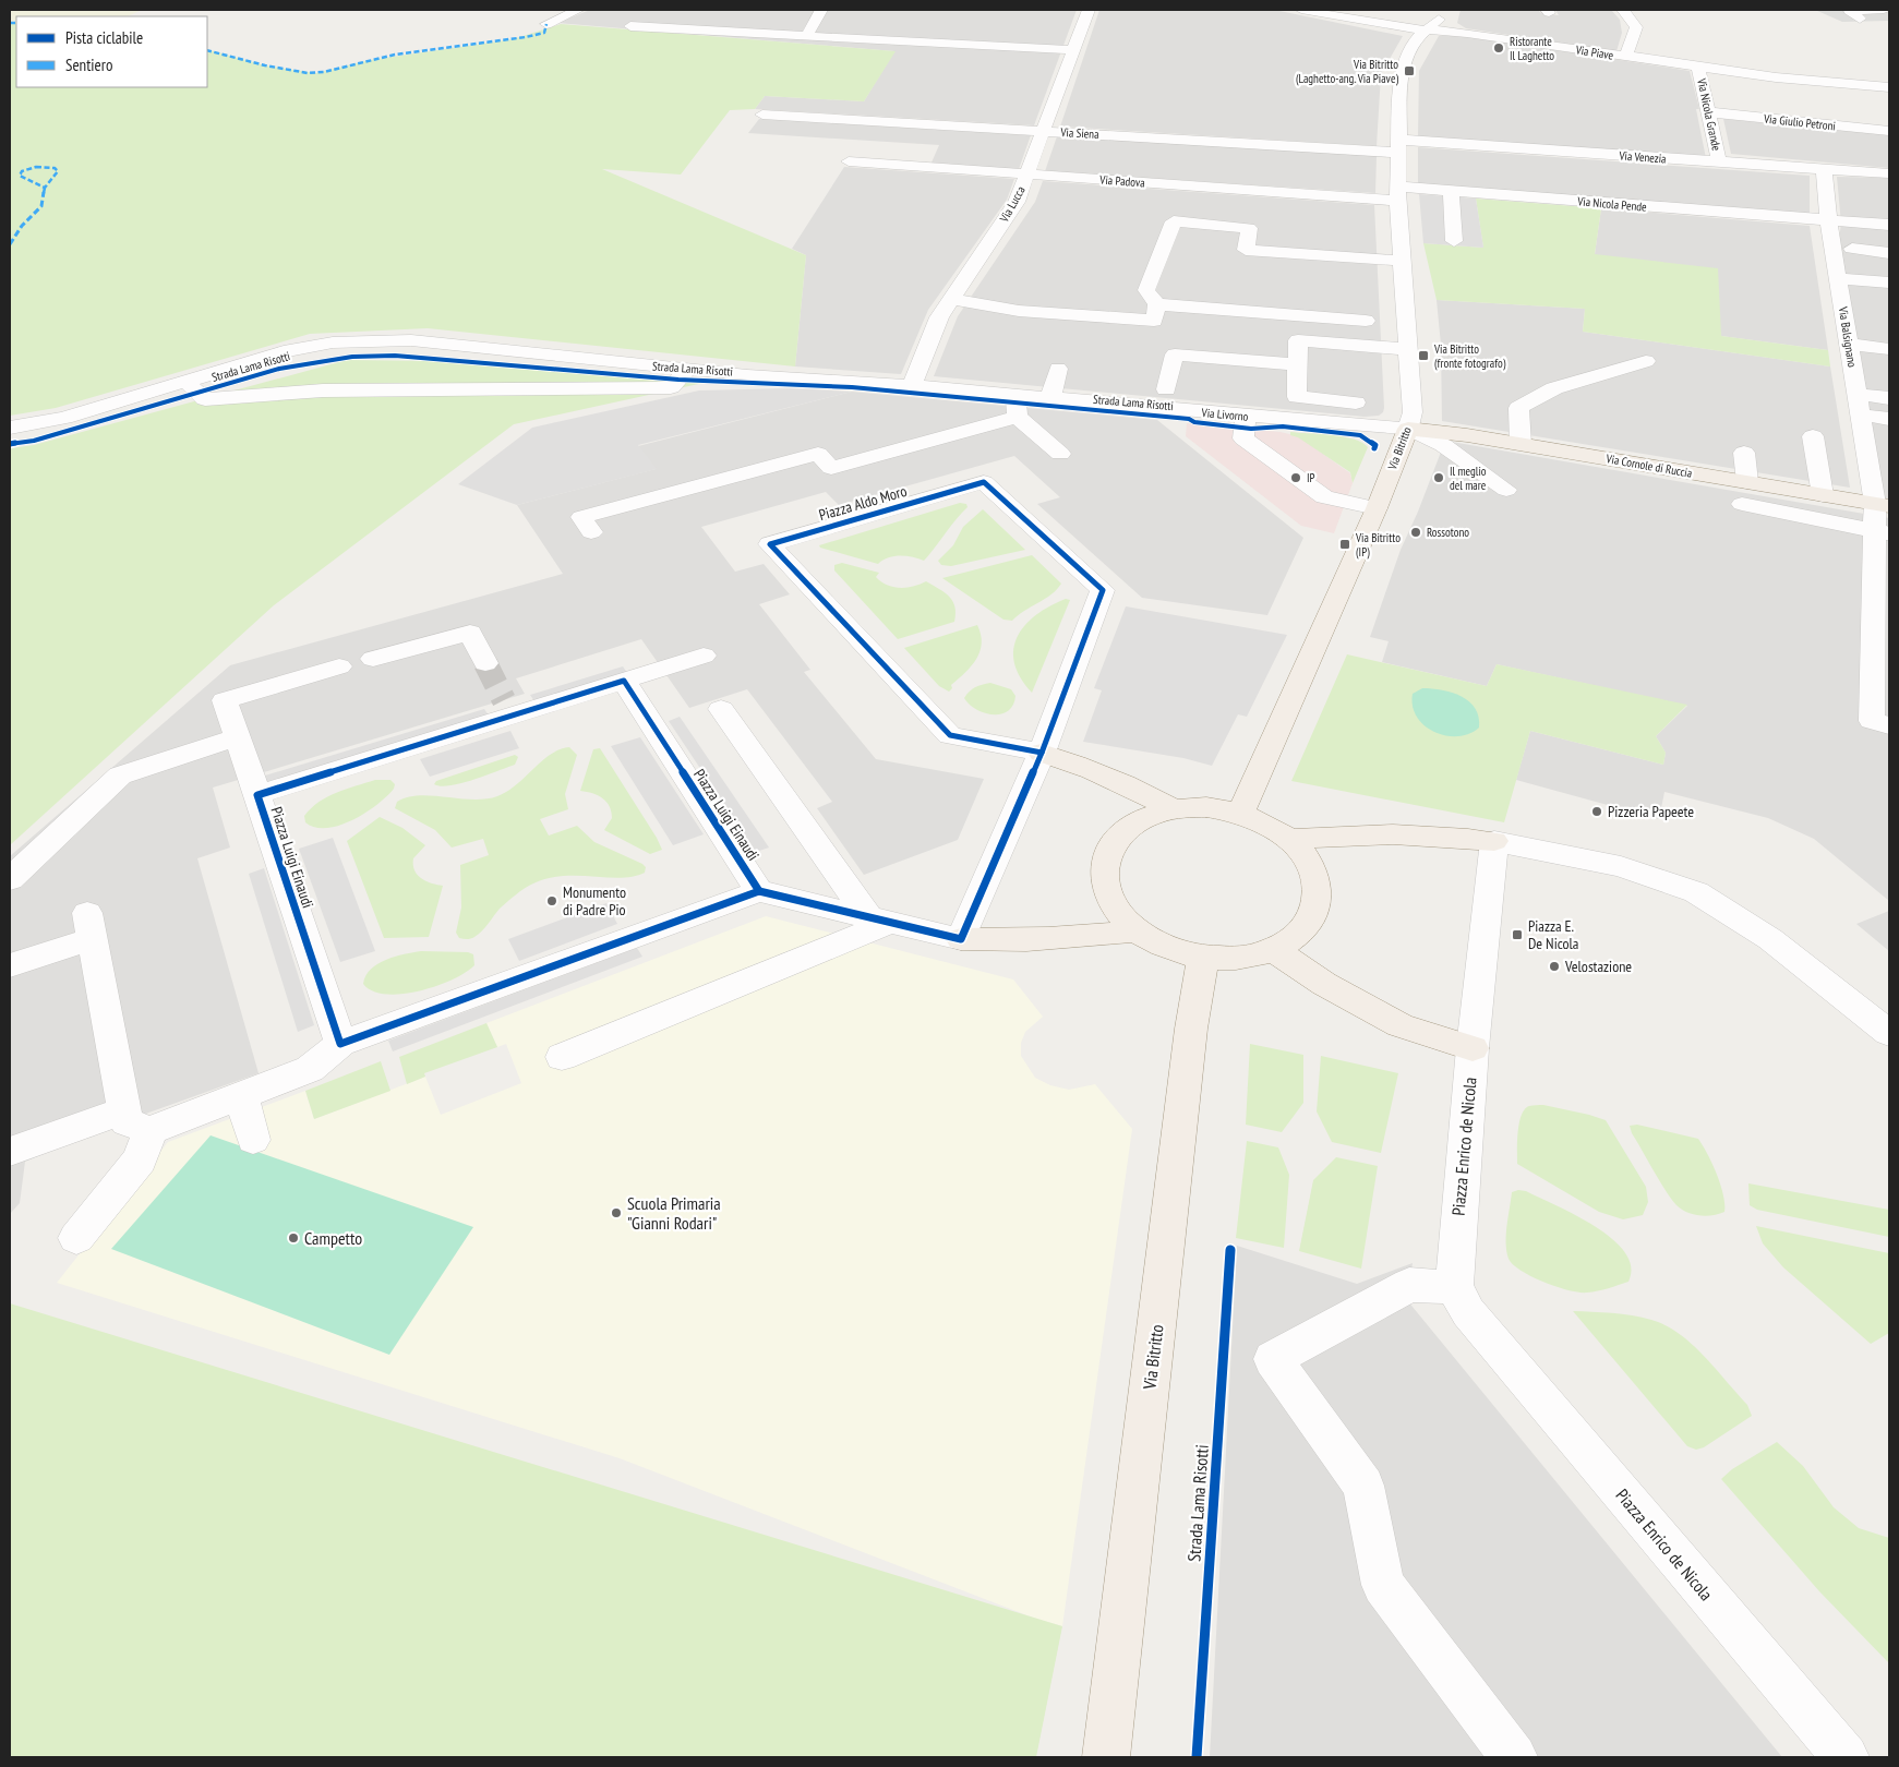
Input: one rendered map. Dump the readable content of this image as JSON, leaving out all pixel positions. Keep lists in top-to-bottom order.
{
  "streets": {
    "main road": ["Via Bitritto", "Via Cornole di Ruccia"],
    "street": [
      "Via Piave",
      "Via Nicola Grande",
      "Via Giulio Petroni",
      "Via Siena",
      "Via Venezia",
      "Via Padova",
      "Via Lucca",
      "Via Nicola Pende",
      "Via Balsignano",
      "Strada Lama Risotti",
      "Via Livorno",
      "Piazza Aldo Moro",
      "Piazza Luigi Einaudi",
      "Piazza Enrico de Nicola"
    ]
  },
  "crossings": [
    ["Via Piave", "Via Nicola Grande"],
    ["Via Piave", "Via Bitritto"],
    ["Via Nicola Grande", "Via Giulio Petroni"],
    ["Via Nicola Grande", "Via Venezia"],
    ["Via Siena", "Via Venezia"],
    ["Via Siena", "Via Lucca"],
    ["Via Siena", "Via Bitritto"],
    ["Via Venezia", "Via Balsignano"],
    ["Via Venezia", "Via Bitritto"],
    ["Via Padova", "Via Lucca"],
    ["Via Padova", "Via Nicola Pende"],
    ["Via Padova", "Via Bitritto"],
    ["Via Lucca", "Via Livorno"],
    ["Via Nicola Pende", "Via Balsignano"],
    ["Via Nicola Pende", "Via Bitritto"],
    ["Via Balsignano", "Via Cornole di Ruccia"],
    ["Strada Lama Risotti", "Via Livorno"],
    ["Via Livorno", "Via Bitritto"],
    ["Via Livorno", "Via Cornole di Ruccia"],
    ["Via Bitritto", "Via Cornole di Ruccia"]
  ],
  "places": {
    "other": [
      "Ristorante Il Laghetto",
      "IP",
      "Il meglio del mare",
      "Rossotono",
      "Pizzeria Papeete",
      "Monumento di Padre Pio",
      "Velostazione",
      "Scuola Primaria \"Gianni Rodari\"",
      "Campetto"
    ],
    "transit": [
      "Via Bitritto (Laghetto-ang. Via Piave)",
      "Via Bitritto (fronte fotografo)",
      "Via Bitritto (IP)",
      "Piazza E. De Nicola"
    ]
  },
  "legend": ["Pista ciclabile", "Sentiero"]
}
